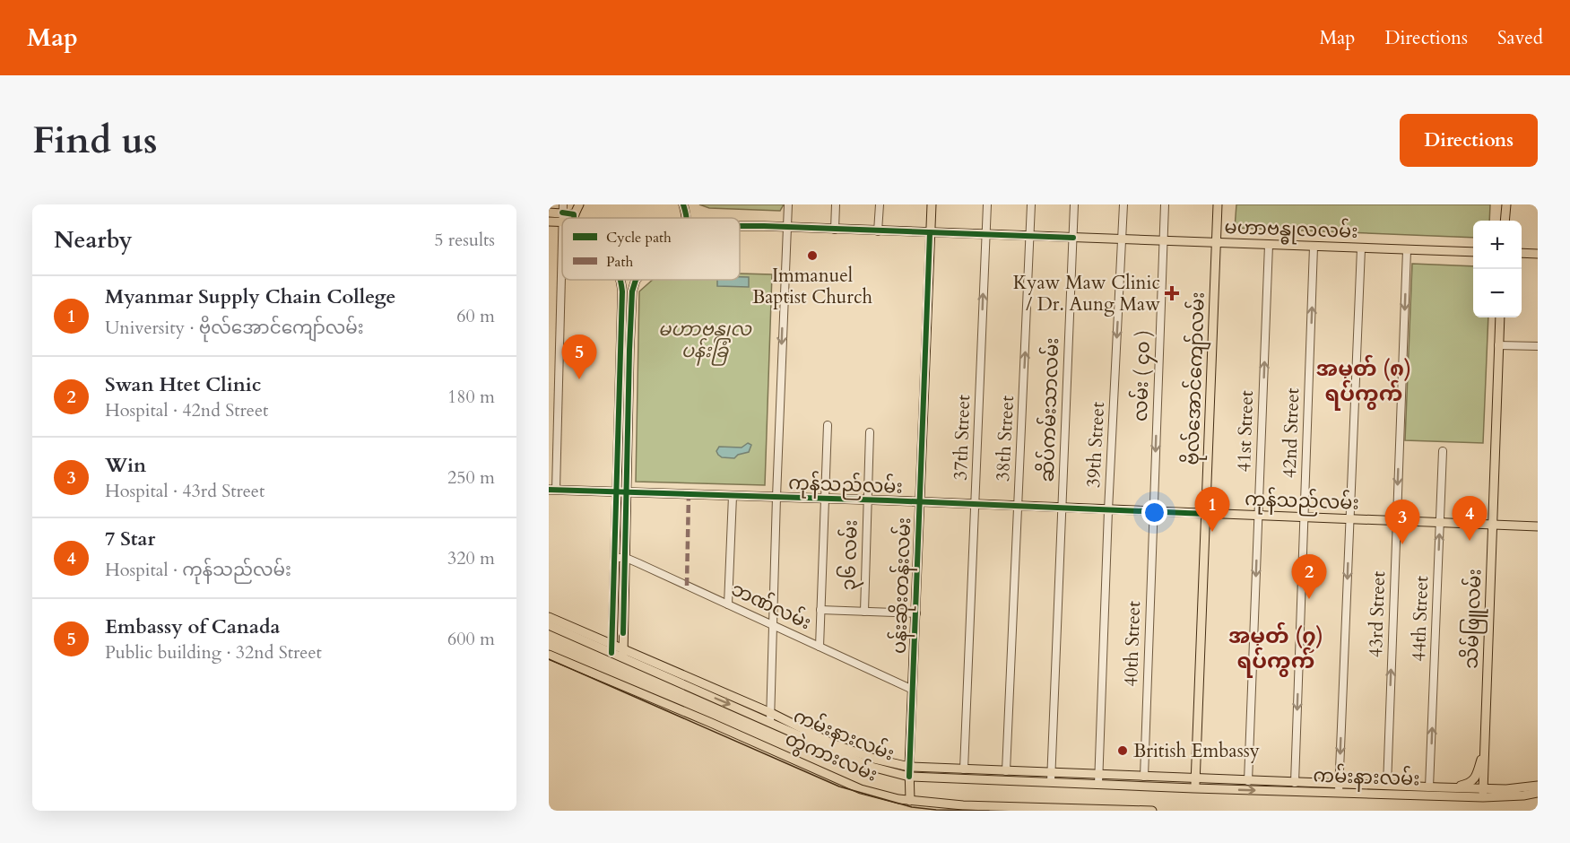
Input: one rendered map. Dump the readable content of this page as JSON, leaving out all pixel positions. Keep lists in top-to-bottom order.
{
  "streets": {
    "main road": [
      "မဟာဗန္ဓုလလမ်း",
      "ဗိုလ်အောင်ကျော်လမ်း",
      "ကုန်သည်လမ်း",
      "ပန်းဆိုးတန်းလမ်း",
      "သိမ်ဖြူလမ်း",
      "ကမ်းနားလမ်း",
      "တွဲကားလမ်း"
    ],
    "street": [
      "လမ်း ( ၄၀ )",
      "ဆိပ်ကမ်းသာလမ်း",
      "41st Street",
      "42nd Street",
      "37th Street",
      "38th Street",
      "39th Street",
      "၃၆ လမ်း",
      "ဘဏ်လမ်း",
      "43rd Street",
      "44th Street",
      "40th Street"
    ]
  },
  "crossings": [
    ["မဟာဗန္ဓုလလမ်း", "လမ်း ( ၄၀ )"],
    ["မဟာဗန္ဓုလလမ်း", "ဗိုလ်အောင်ကျော်လမ်း"],
    ["မဟာဗန္ဓုလလမ်း", "ဆိပ်ကမ်းသာလမ်း"],
    ["မဟာဗန္ဓုလလမ်း", "41st Street"],
    ["မဟာဗန္ဓုလလမ်း", "42nd Street"],
    ["မဟာဗန္ဓုလလမ်း", "37th Street"],
    ["မဟာဗန္ဓုလလမ်း", "38th Street"],
    ["မဟာဗန္ဓုလလမ်း", "39th Street"],
    ["မဟာဗန္ဓုလလမ်း", "ပန်းဆိုးတန်းလမ်း"],
    ["မဟာဗန္ဓုလလမ်း", "43rd Street"],
    ["လမ်း ( ၄၀ )", "ကုန်သည်လမ်း"],
    ["လမ်း ( ၄၀ )", "40th Street"],
    ["ဗိုလ်အောင်ကျော်လမ်း", "ကုန်သည်လမ်း"],
    ["ဗိုလ်အောင်ကျော်လမ်း", "ကမ်းနားလမ်း"],
    ["ဆိပ်ကမ်းသာလမ်း", "ကုန်သည်လမ်း"],
    ["ဆိပ်ကမ်းသာလမ်း", "ကမ်းနားလမ်း"],
    ["41st Street", "ကုန်သည်လမ်း"],
    ["41st Street", "ကမ်းနားလမ်း"],
    ["42nd Street", "ကုန်သည်လမ်း"],
    ["42nd Street", "ကမ်းနားလမ်း"],
    ["37th Street", "ကုန်သည်လမ်း"],
    ["37th Street", "ကမ်းနားလမ်း"],
    ["38th Street", "ကုန်သည်လမ်း"],
    ["38th Street", "ကမ်းနားလမ်း"],
    ["39th Street", "ကုန်သည်လမ်း"],
    ["39th Street", "ကမ်းနားလမ်း"],
    ["ကုန်သည်လမ်း", "၃၆ လမ်း"],
    ["ကုန်သည်လမ်း", "ပန်းဆိုးတန်းလမ်း"],
    ["ကုန်သည်လမ်း", "43rd Street"],
    ["ကုန်သည်လမ်း", "44th Street"],
    ["ကုန်သည်လမ်း", "သိမ်ဖြူလမ်း"],
    ["ကုန်သည်လမ်း", "40th Street"],
    ["ပန်းဆိုးတန်းလမ်း", "ဘဏ်လမ်း"],
    ["ပန်းဆိုးတန်းလမ်း", "ကမ်းနားလမ်း"],
    ["ပန်းဆိုးတန်းလမ်း", "တွဲကားလမ်း"],
    ["43rd Street", "ကမ်းနားလမ်း"],
    ["44th Street", "ကမ်းနားလမ်း"],
    ["သိမ်ဖြူလမ်း", "ကမ်းနားလမ်း"],
    ["40th Street", "ကမ်းနားလမ်း"]
  ],
  "one_way": [
    "လမ်း ( ၄၀ )",
    "37th Street",
    "38th Street",
    "39th Street",
    "44th Street"
  ],
  "districts": ["အမှတ် (၈) ရပ်ကွက်", "အမှတ် (၇) ရပ်ကွက်"],
  "parks": ["မဟာဗန္ဓုလ ပန်းခြံ"],
  "places": {
    "other": ["Immanuel Baptist Church", "British Embassy"],
    "health": ["Kyaw Maw Clinic / Dr. Aung Maw"]
  },
  "legend": ["Cycle path", "Path"],
  "page": {
    "header": "Map",
    "nav": ["Map", "Directions", "Saved"],
    "buttons": "Directions",
    "title": "Find us",
    "heading": ["Nearby", "5 results"],
    "map_buttons": ["+", "−"],
    "list": [
      {
        "mark": "1",
        "name": "Myanmar Supply Chain College",
        "note": "University · ဗိုလ်အောင်ကျော်လမ်း",
        "value": "60 m"
      },
      {
        "mark": "2",
        "name": "Swan Htet Clinic",
        "note": "Hospital · 42nd Street",
        "value": "180 m"
      },
      {
        "mark": "3",
        "name": "Win",
        "note": "Hospital · 43rd Street",
        "value": "250 m"
      },
      {
        "mark": "4",
        "name": "7 Star",
        "note": "Hospital · ကုန်သည်လမ်း",
        "value": "320 m"
      },
      {
        "mark": "5",
        "name": "Embassy of Canada",
        "note": "Public building · 32nd Street",
        "value": "600 m"
      }
    ],
    "pins": [
      "5",
      "1",
      "4",
      "3",
      "2"
    ]
  }
}
